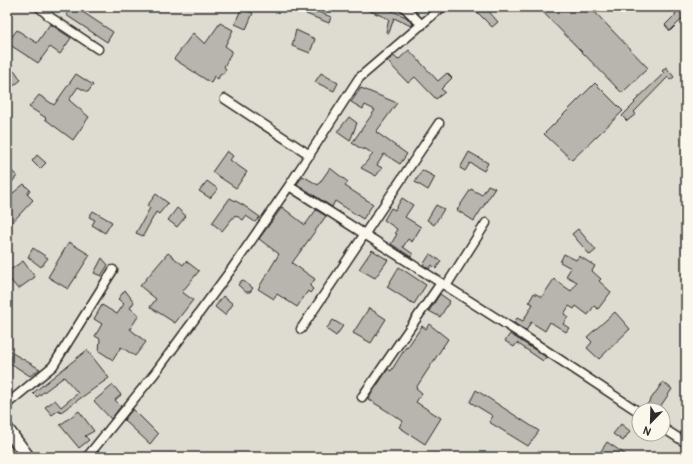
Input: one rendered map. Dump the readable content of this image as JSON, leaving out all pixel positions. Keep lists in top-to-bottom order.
{
  "north": "bottom left"
}
